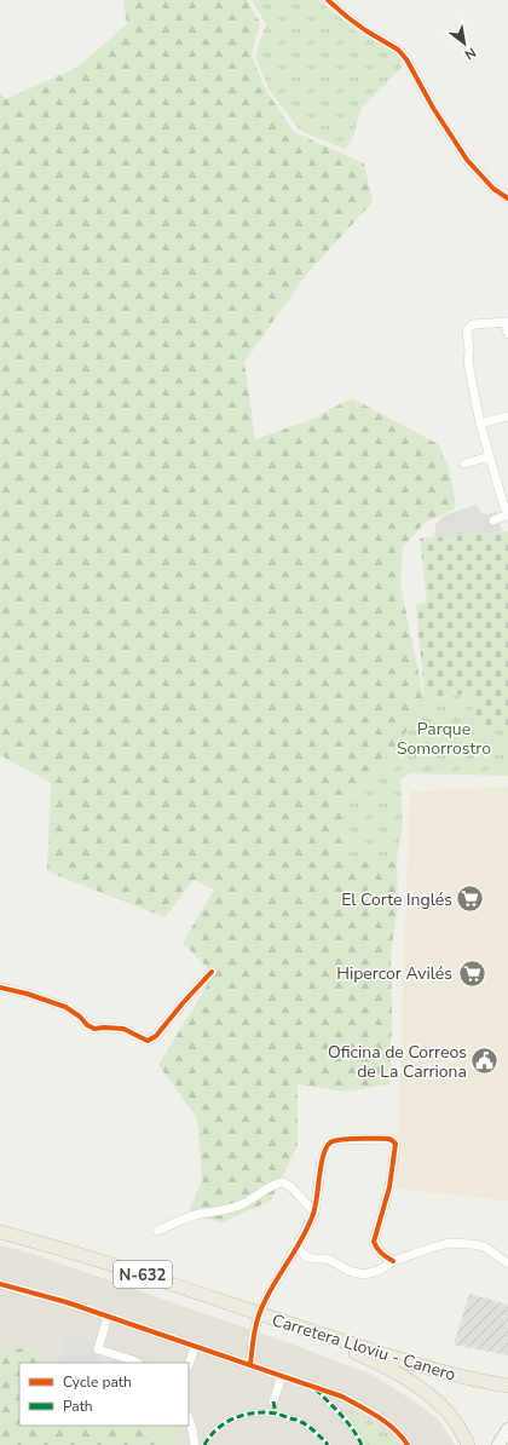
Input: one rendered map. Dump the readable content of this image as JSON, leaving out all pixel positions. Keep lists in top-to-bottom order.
{
  "streets": {
    "highway": ["N-632", "Carretera Lloviu - Canero"]
  },
  "parks": ["Parque Somorrostro"],
  "places": {
    "supermarket": ["El Corte Inglés", "Hipercor Avilés"],
    "public building": ["Oficina de Correos de La Carriona"]
  },
  "legend": ["Cycle path", "Path"],
  "north": "bottom right"
}
